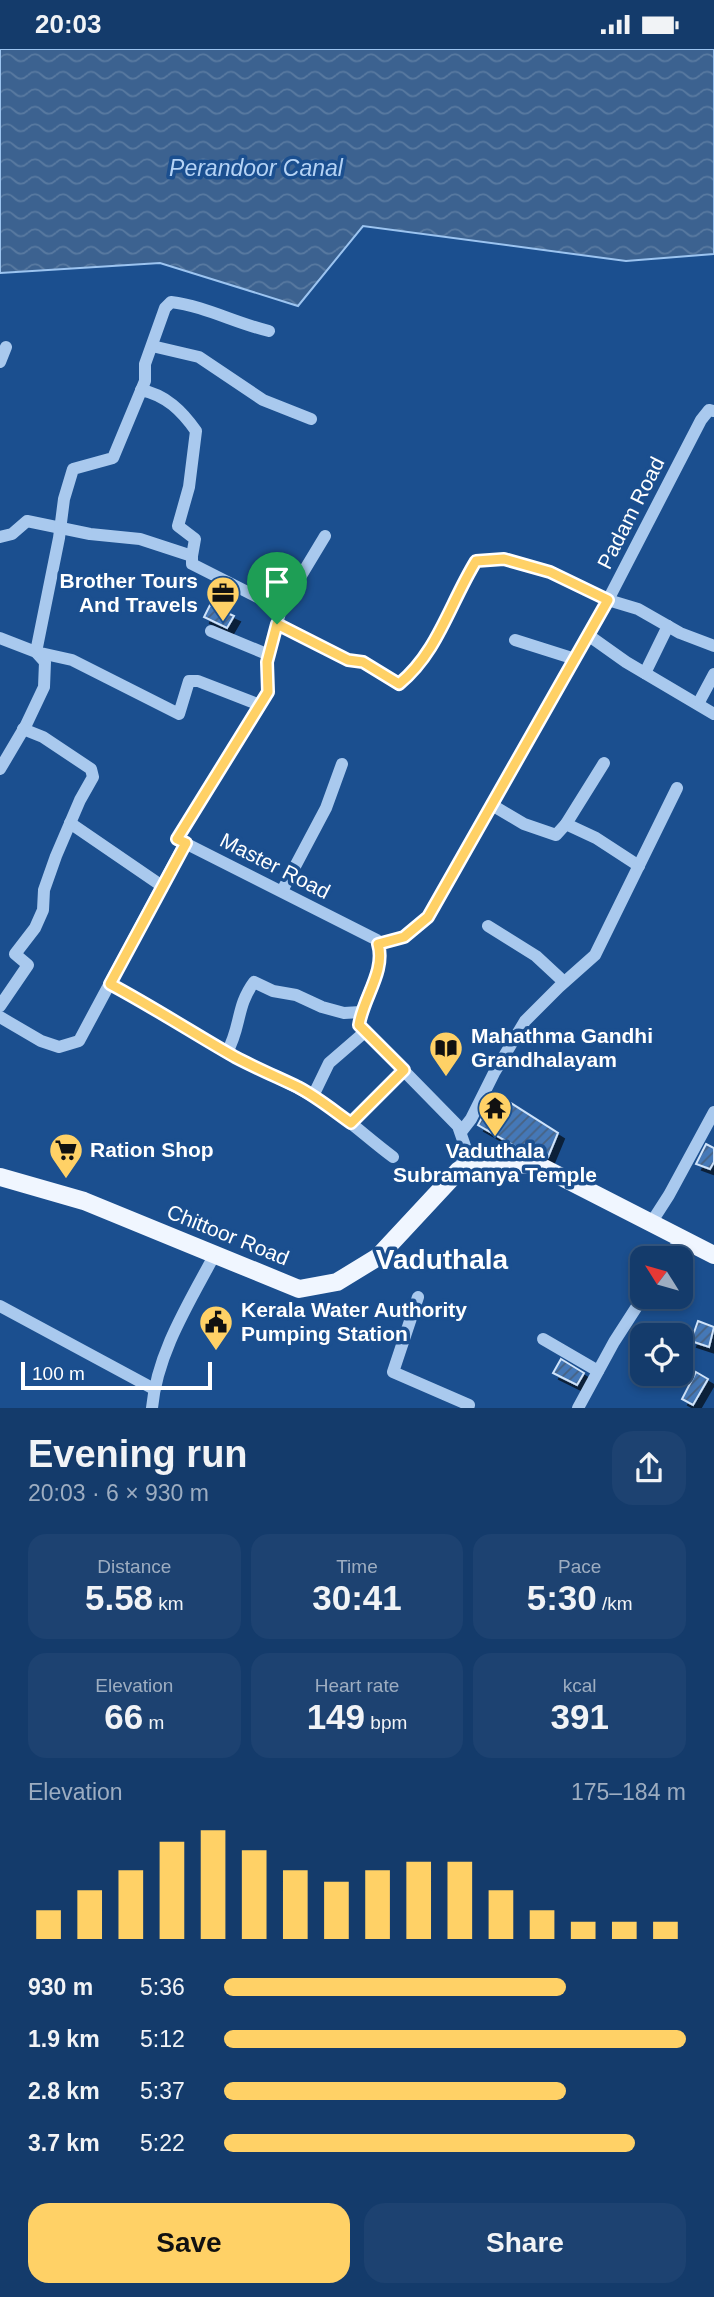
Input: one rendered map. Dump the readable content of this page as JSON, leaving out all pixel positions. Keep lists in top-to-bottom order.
{
  "streets": {
    "main road": ["Chittoor Road"],
    "street": ["Padam Road", "Master Road"]
  },
  "crossings": [
    ["Padam Road", "Master Road"]
  ],
  "districts": ["Vaduthala"],
  "water": ["Perandoor Canal"],
  "places": {
    "office": ["Brother Tours And Travels"],
    "library": ["Mahathma Gandhi Grandhalayam"],
    "temple": ["Vaduthala Subramanya Temple"],
    "supermarket": ["Ration Shop"],
    "public building": ["Kerala Water Authority Pumping Station"]
  },
  "scale_bar": "100 m",
  "north": "top left",
  "page": {
    "status": "20:03",
    "scale": "100 m",
    "heading": ["Evening run", "20:03 · 6 × 930 m"],
    "stats": [
      ["Distance", "5.58 km"],
      ["Time", "30:41"],
      ["Pace", "5:30 /km"],
      ["Elevation", "66 m"],
      ["Heart rate", "149 bpm"],
      ["kcal", "391"]
    ],
    "chart": ["Elevation", "175–184 m"],
    "list": [
      {
        "name": "930 m",
        "note": "5:36"
      },
      {
        "name": "1.9 km",
        "note": "5:12"
      },
      {
        "name": "2.8 km",
        "note": "5:37"
      },
      {
        "name": "3.7 km",
        "note": "5:22"
      }
    ],
    "buttons": ["Save", "Share"]
  }
}
